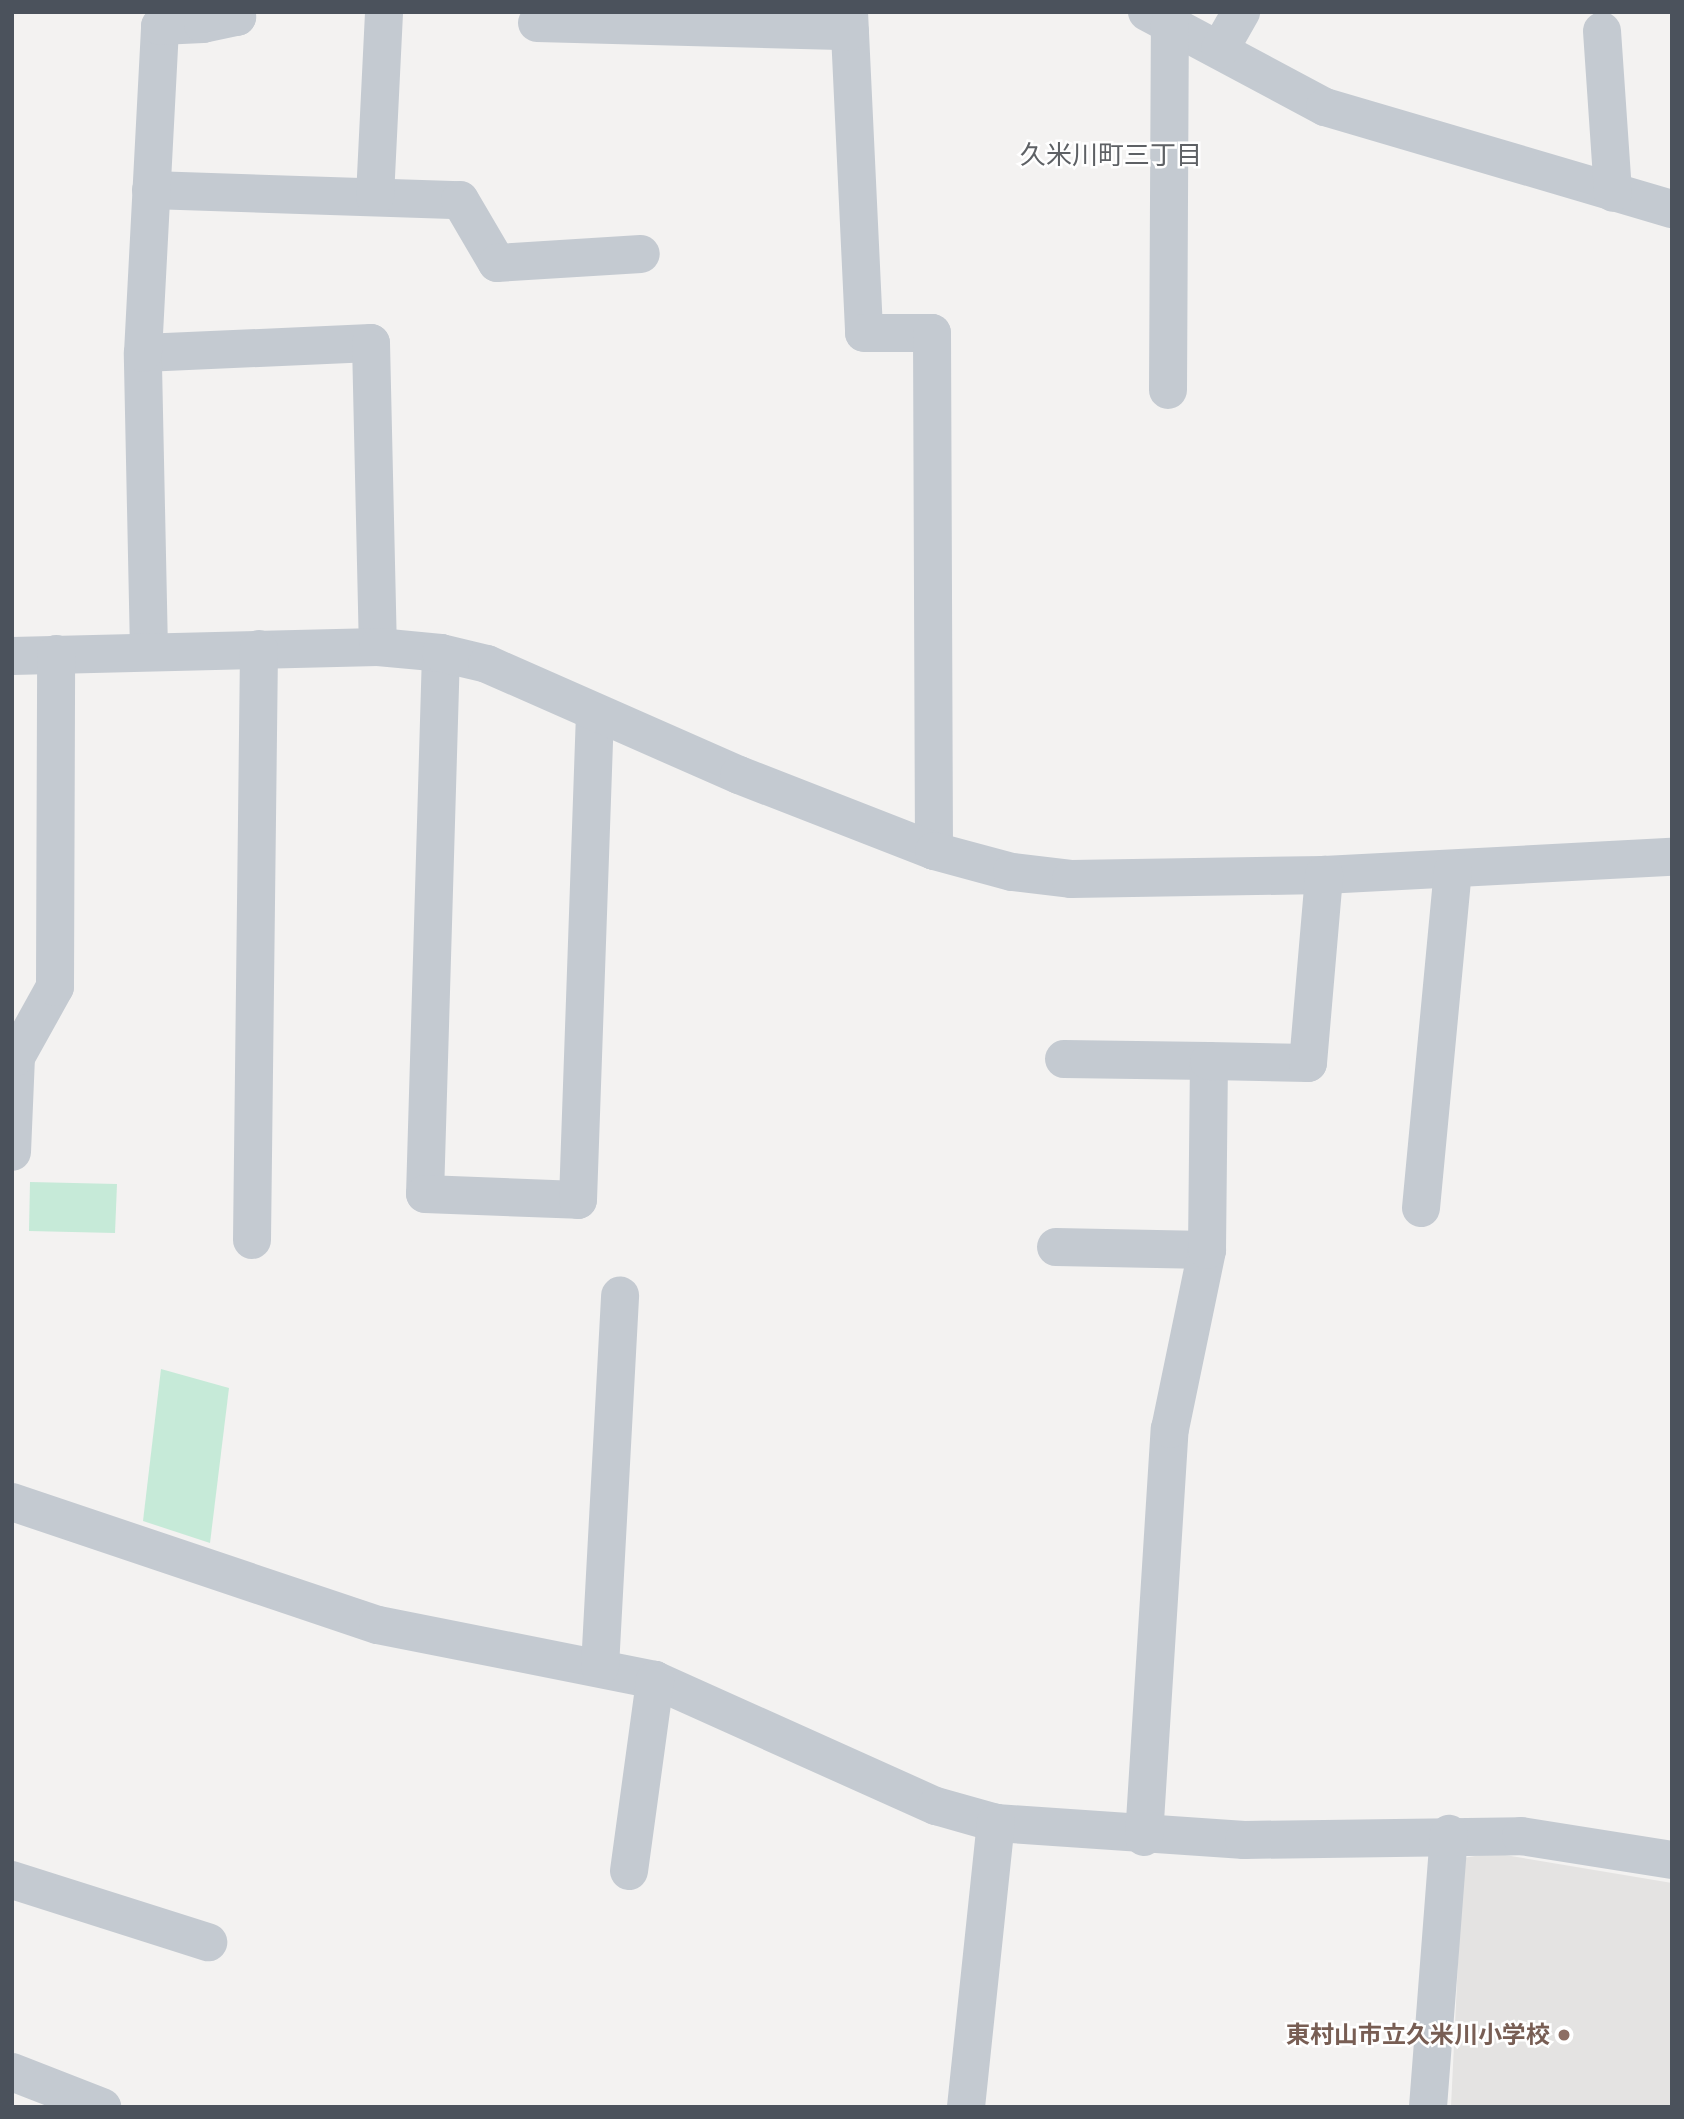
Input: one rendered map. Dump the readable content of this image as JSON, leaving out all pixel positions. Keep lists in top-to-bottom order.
{
  "districts": ["久米川町三丁目"],
  "places": ["東村山市立久米川小学校"]
}
